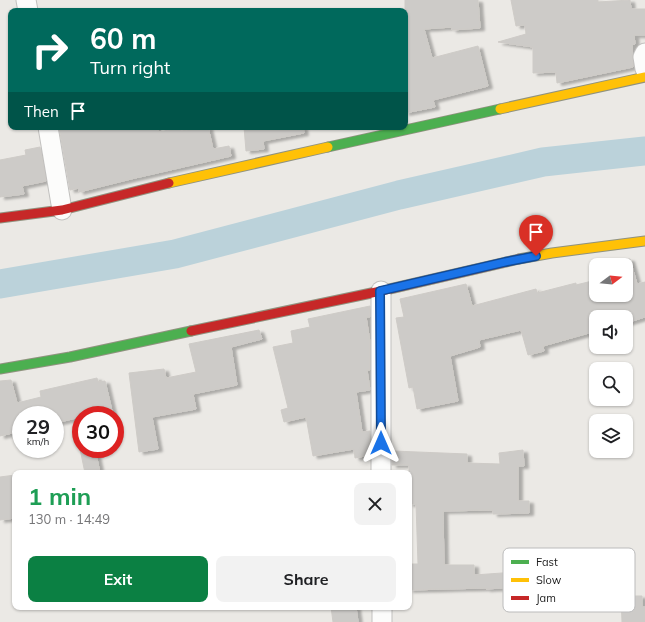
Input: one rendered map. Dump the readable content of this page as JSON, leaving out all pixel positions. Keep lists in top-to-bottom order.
{
  "legend": ["Fast", "Slow", "Jam"],
  "north": "right",
  "page": {
    "turn": ["60 m", "Turn right"],
    "then": "Then",
    "speed": "29 km/h",
    "limit": "30",
    "heading": ["1 min", "130 m · 14:49"],
    "buttons": ["Exit", "Share"]
  }
}
